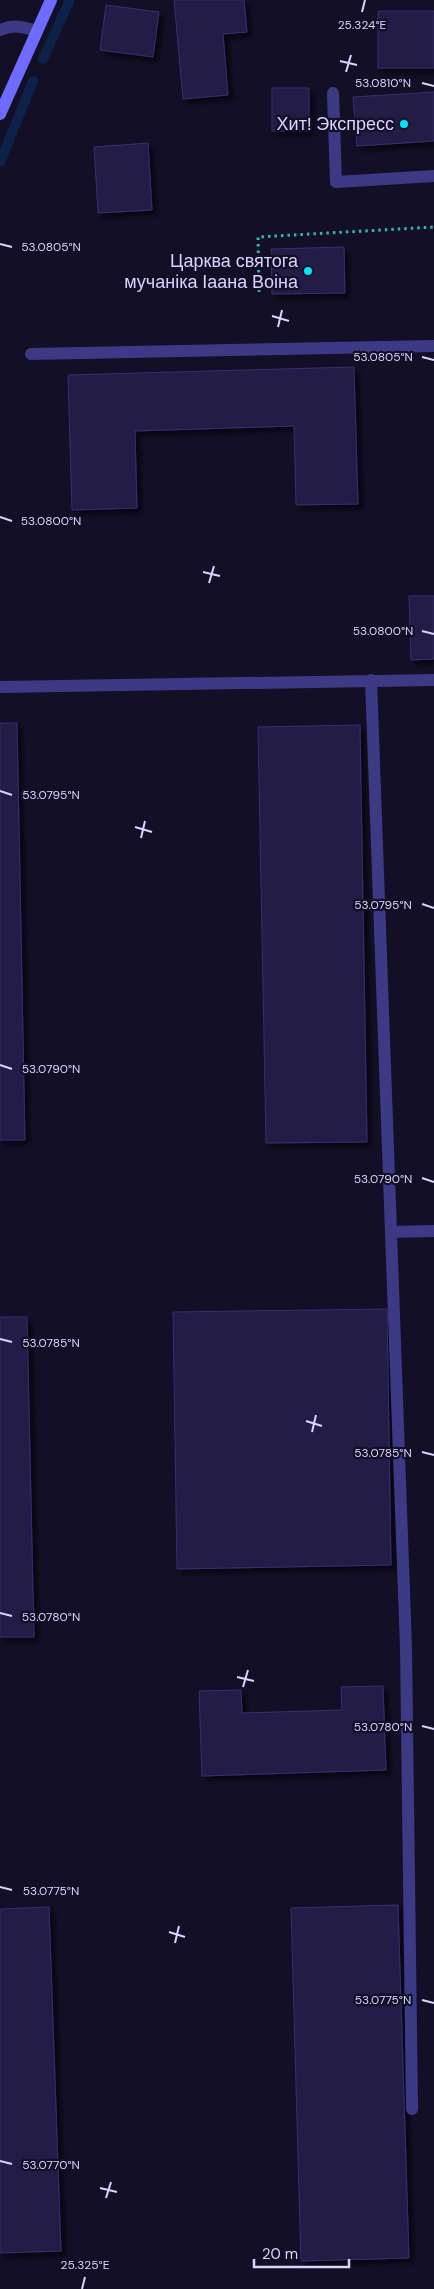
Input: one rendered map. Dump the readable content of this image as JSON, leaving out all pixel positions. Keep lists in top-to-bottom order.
{
  "places": ["Хит! Экспресс", "Царква святога мучаніка Іаана Воіна"],
  "scale_bar": "20 m",
  "coordinates": [
    "25.324°E",
    "53.0810°N",
    "53.0805°N",
    "53.0800°N",
    "53.0795°N",
    "53.0790°N",
    "53.0785°N",
    "53.0780°N",
    "53.0775°N",
    "53.0770°N",
    "25.325°E"
  ]
}
